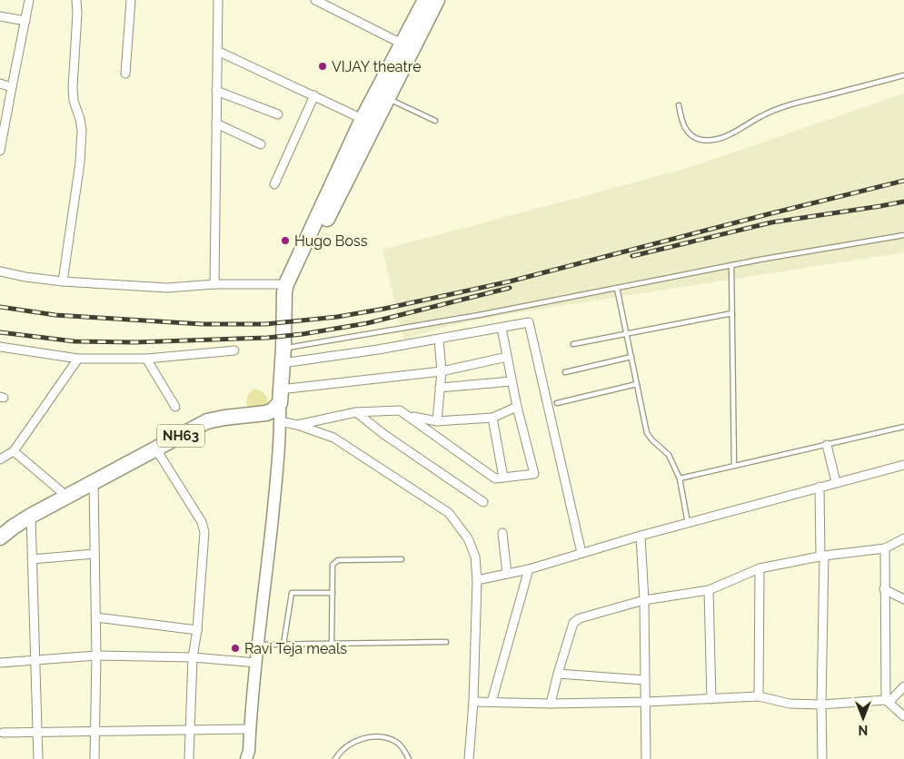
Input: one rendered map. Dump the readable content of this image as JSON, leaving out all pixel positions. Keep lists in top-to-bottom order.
{
  "streets": {
    "highway": ["NH63"]
  },
  "places": ["VIJAY theatre", "Hugo Boss", "Ravi Teja meals"],
  "north": "bottom"
}
